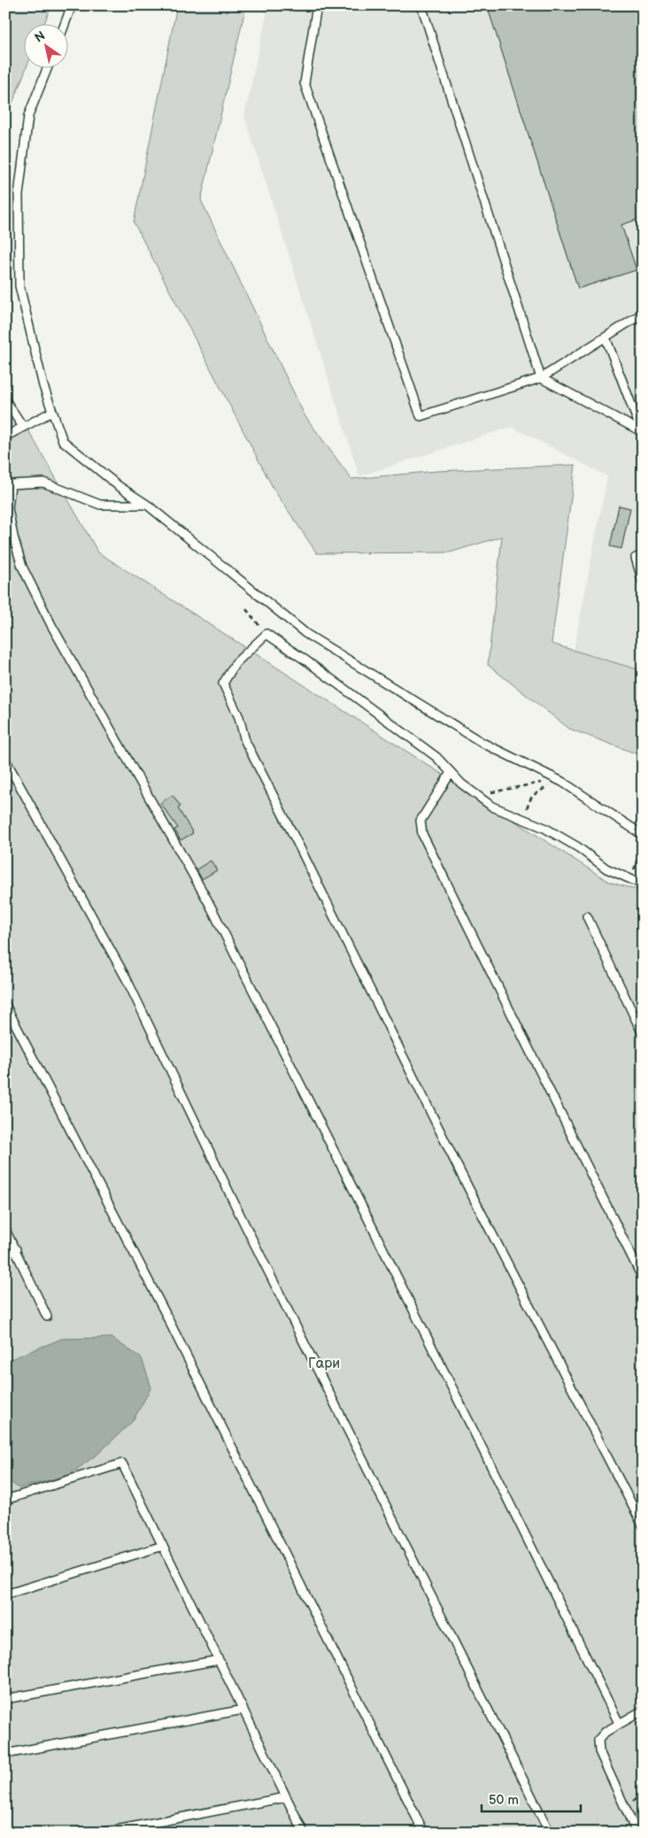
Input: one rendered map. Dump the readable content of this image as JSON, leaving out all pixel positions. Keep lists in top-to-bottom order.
{
  "parks": ["Гари"],
  "scale_bar": "50 m",
  "north": "top left"
}
